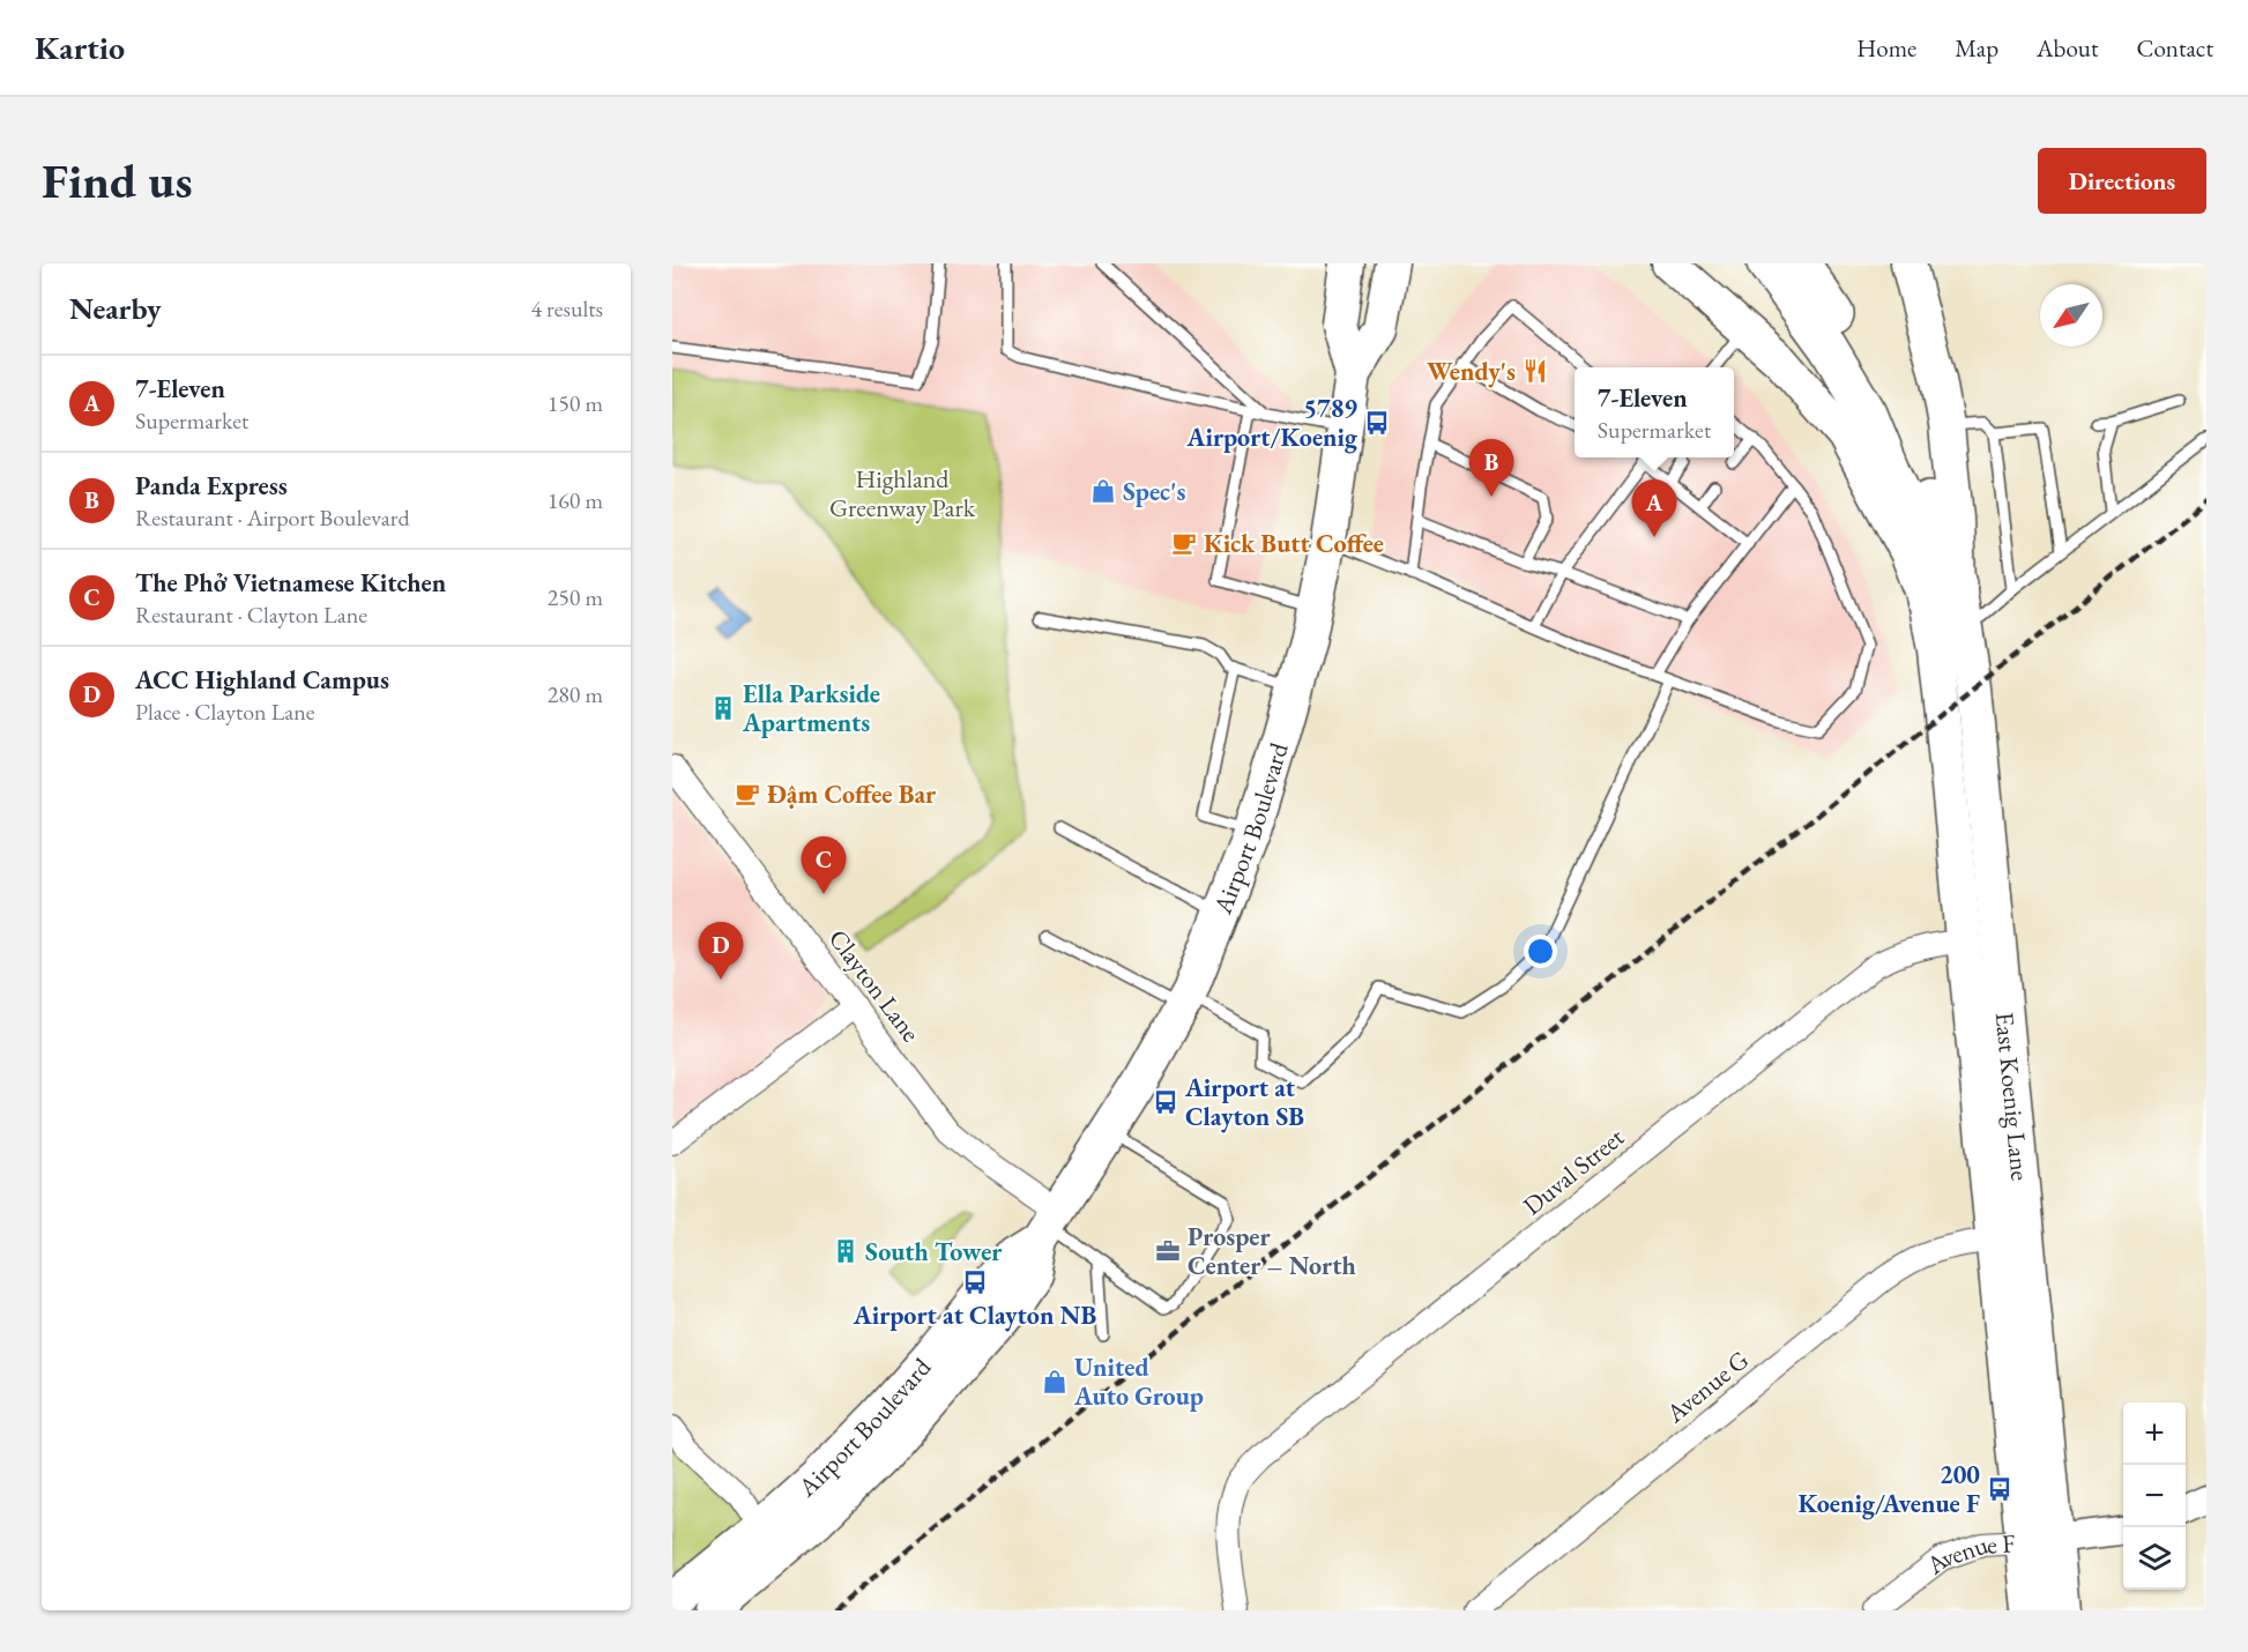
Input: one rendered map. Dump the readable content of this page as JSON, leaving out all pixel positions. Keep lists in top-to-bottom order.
{
  "streets": {
    "main road": ["Airport Boulevard", "East Koenig Lane"],
    "street": [
      "Clayton Lane",
      "Duval Street",
      "Avenue G",
      "Avenue F"
    ]
  },
  "crossings": [
    ["Airport Boulevard", "Clayton Lane"],
    ["East Koenig Lane", "Duval Street"],
    ["East Koenig Lane", "Avenue G"],
    ["East Koenig Lane", "Avenue F"]
  ],
  "parks": ["Highland Greenway Park"],
  "places": {
    "restaurant": ["Wendy's"],
    "bus stop": [
      "5789 Airport/Koenig",
      "Airport at Clayton SB",
      "Airport at Clayton NB",
      "200 Koenig/Avenue F"
    ],
    "shop": ["Spec's", "United Auto Group"],
    "cafe": ["Kick Butt Coffee", "Đậm Coffee Bar"],
    "building": ["Ella Parkside Apartments", "South Tower"],
    "office": ["Prosper Center – North"]
  },
  "north": "bottom left",
  "page": {
    "header": "Kartio",
    "nav": [
      "Home",
      "Map",
      "About",
      "Contact"
    ],
    "buttons": "Directions",
    "title": "Find us",
    "heading": ["Nearby", "4 results"],
    "list": [
      {
        "mark": "A",
        "name": "7-Eleven",
        "note": "Supermarket",
        "value": "150 m"
      },
      {
        "mark": "B",
        "name": "Panda Express",
        "note": "Restaurant · Airport Boulevard",
        "value": "160 m"
      },
      {
        "mark": "C",
        "name": "The Phở Vietnamese Kitchen",
        "note": "Restaurant · Clayton Lane",
        "value": "250 m"
      },
      {
        "mark": "D",
        "name": "ACC Highland Campus",
        "note": "Place · Clayton Lane",
        "value": "280 m"
      }
    ],
    "popup": ["7-Eleven", "Supermarket"],
    "pins": [
      "B",
      "A",
      "C",
      "D"
    ],
    "map_buttons": ["+", "−"]
  }
}
